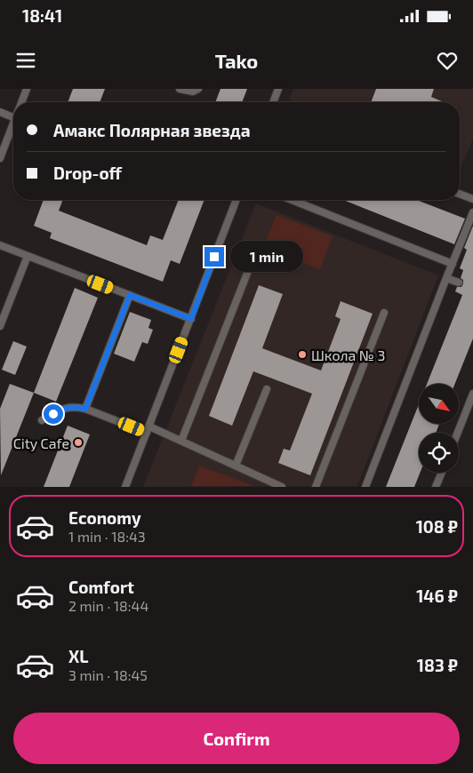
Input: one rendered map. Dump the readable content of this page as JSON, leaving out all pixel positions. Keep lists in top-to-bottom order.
{
  "places": ["Школа № 3", "City Cafe"],
  "north": "bottom right",
  "page": {
    "status": "18:41",
    "header": "Tako",
    "banner": ["Амакс Полярная звезда", "Drop-off"],
    "bubble": "1 min",
    "list": [
      {
        "name": "Economy",
        "note": "1 min · 18:43",
        "value": "108 ₽"
      },
      {
        "name": "Comfort",
        "note": "2 min · 18:44",
        "value": "146 ₽"
      },
      {
        "name": "XL",
        "note": "3 min · 18:45",
        "value": "183 ₽"
      }
    ],
    "buttons": "Confirm"
  }
}
